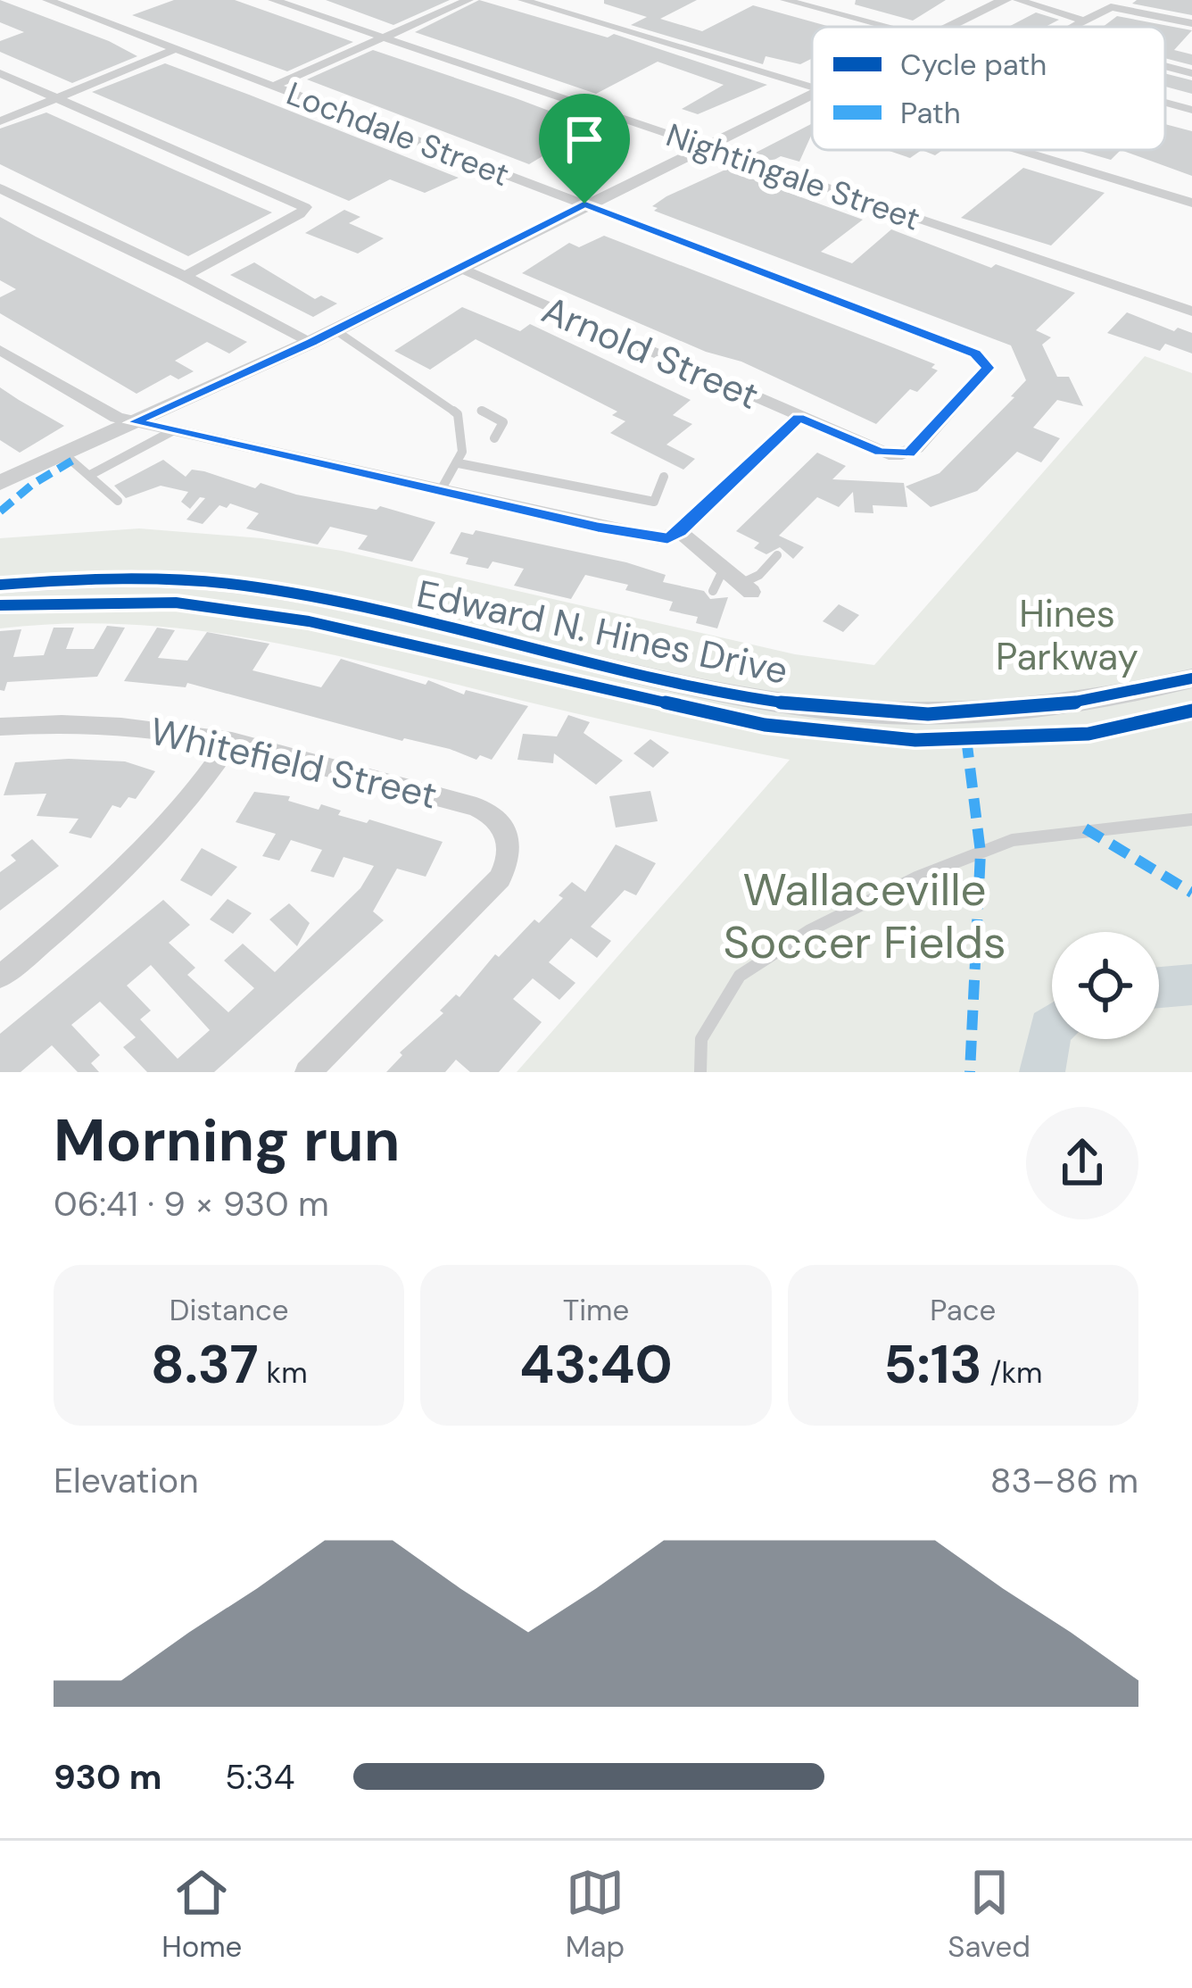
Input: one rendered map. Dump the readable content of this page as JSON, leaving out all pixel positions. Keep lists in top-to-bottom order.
{
  "streets": {
    "street": [
      "Lochdale Street",
      "Nightingale Street",
      "Arnold Street",
      "Edward N. Hines Drive",
      "Whitefield Street"
    ]
  },
  "crossings": [
    ["Lochdale Street", "Arnold Street"]
  ],
  "parks": ["Hines Parkway", "Wallaceville Soccer Fields"],
  "legend": ["Cycle path", "Path"],
  "page": {
    "heading": ["Morning run", "06:41 · 9 × 930 m"],
    "stats": [
      ["Distance", "8.37 km"],
      ["Time", "43:40"],
      ["Pace", "5:13 /km"]
    ],
    "chart": ["Elevation", "83–86 m"],
    "list": [
      {
        "name": "930 m",
        "note": "5:34"
      }
    ],
    "tabs": ["Home", "Map", "Saved"]
  }
}
